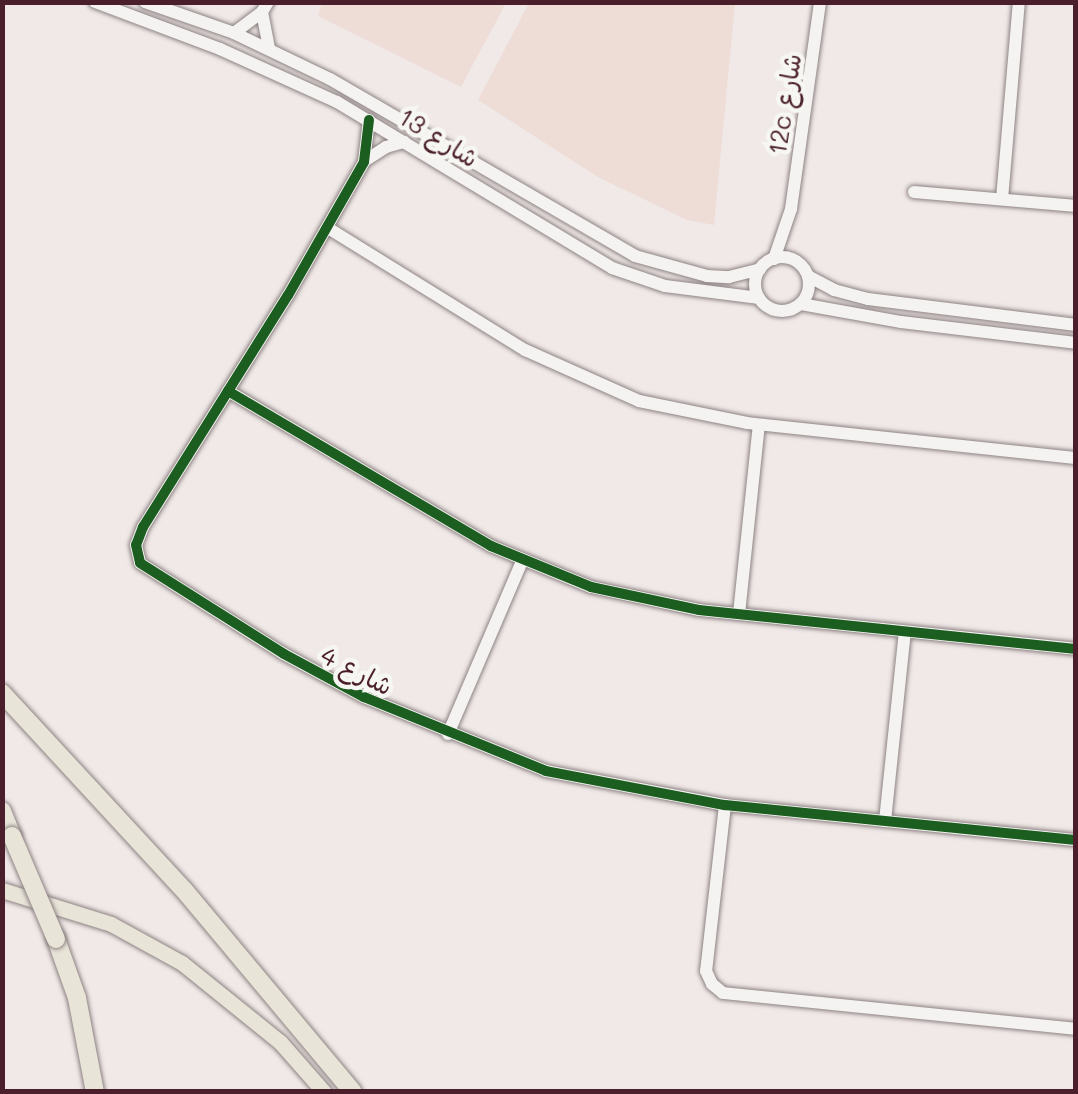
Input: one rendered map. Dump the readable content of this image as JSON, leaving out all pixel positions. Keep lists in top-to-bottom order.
{
  "streets": {
    "street": ["12c شارع", "شارع 13", "شارع 4"]
  },
  "crossings": [
    ["12c شارع", "شارع 13"],
    ["شارع 13", "شارع 4"]
  ]
}
